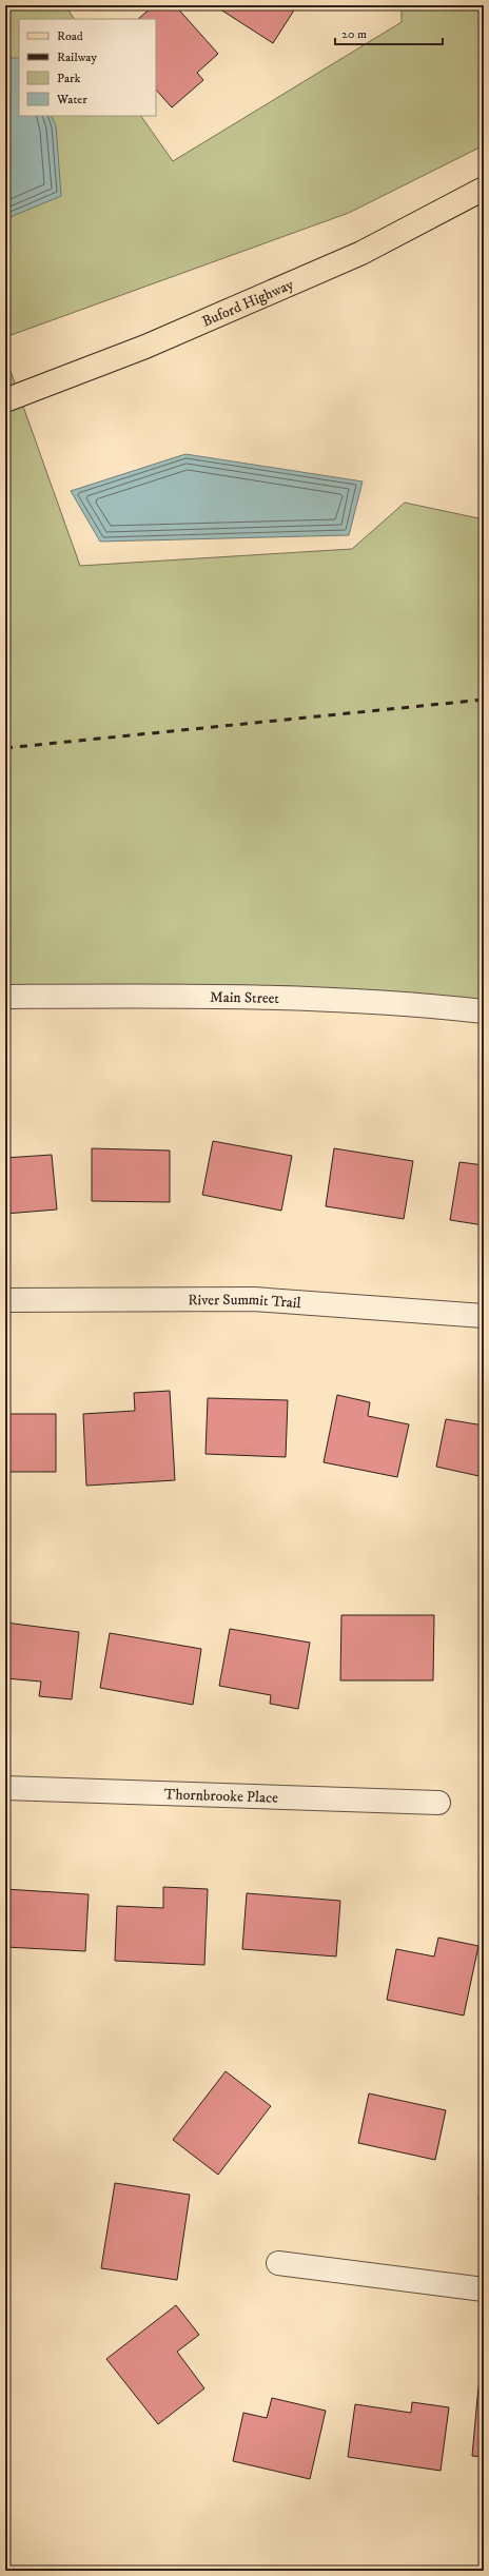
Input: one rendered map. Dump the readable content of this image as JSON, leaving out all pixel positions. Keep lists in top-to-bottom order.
{
  "streets": {
    "main road": ["Buford Highway"],
    "street": ["Main Street", "River Summit Trail", "Thornbrooke Place"]
  },
  "legend": [
    "Road",
    "Railway",
    "Park",
    "Water"
  ],
  "scale_bar": "20 m"
}
